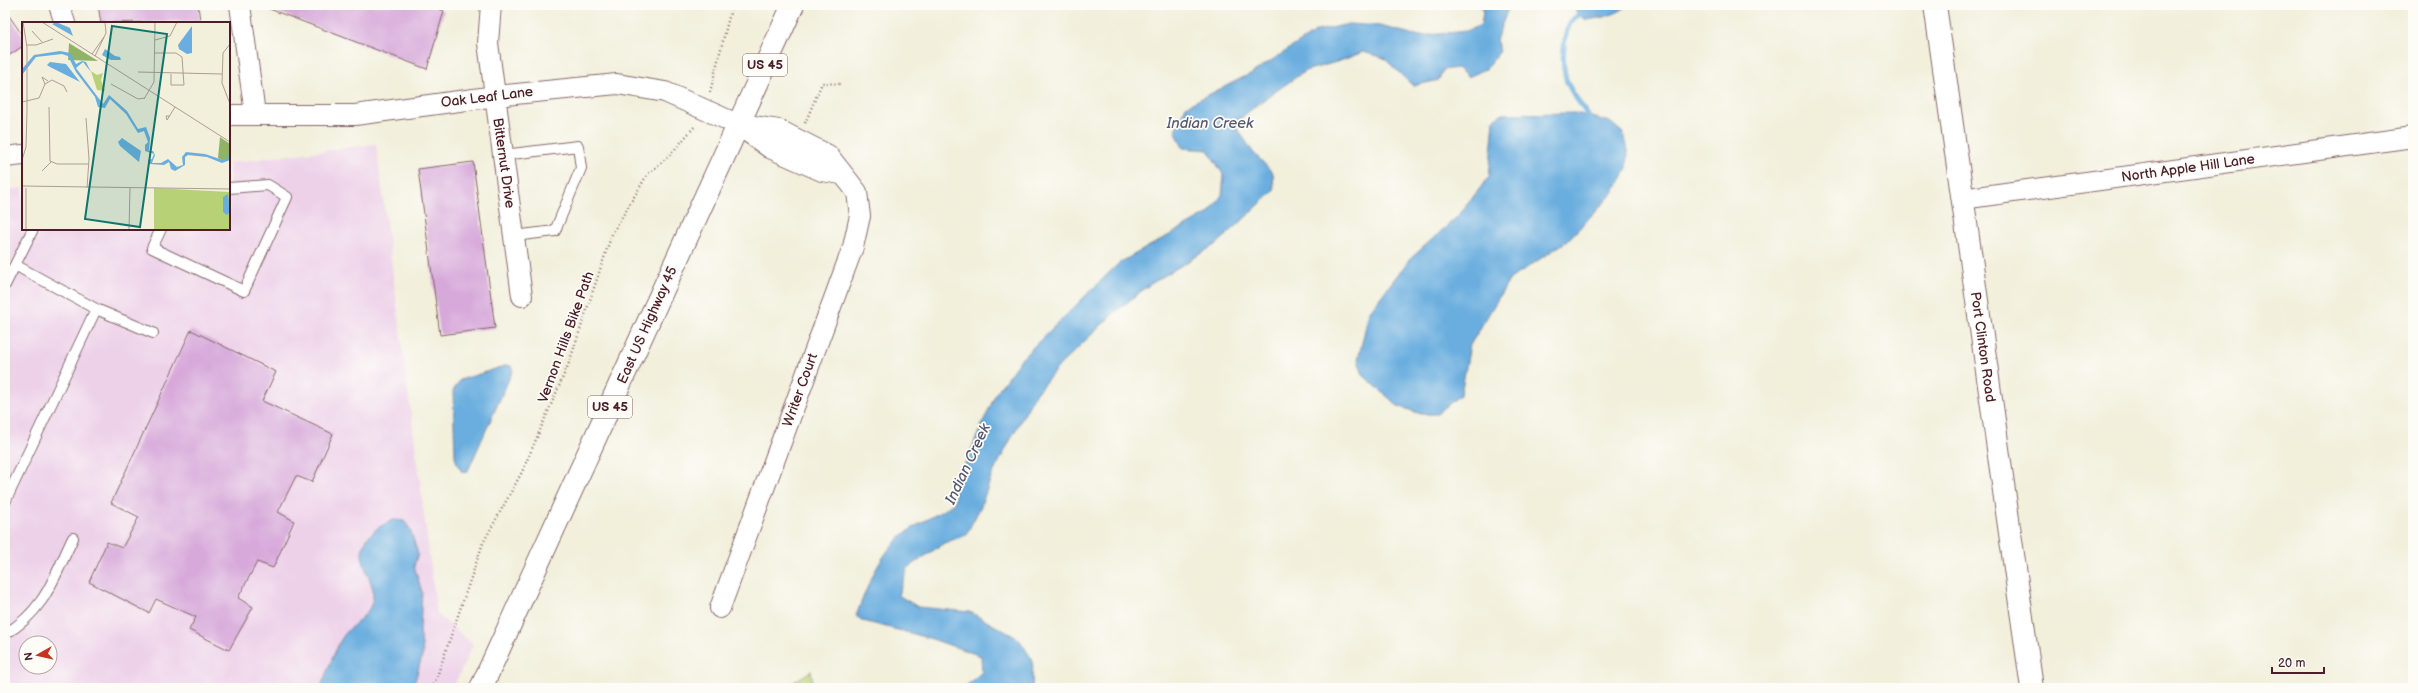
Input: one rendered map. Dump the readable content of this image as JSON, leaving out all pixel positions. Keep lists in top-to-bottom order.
{
  "streets": {
    "main road": ["US 45", "East US Highway 45", "Port Clinton Road"],
    "street": [
      "Oak Leaf Lane",
      "Bitternut Drive",
      "North Apple Hill Lane",
      "Writer Court"
    ],
    "path": ["Vernon Hills Bike Path"]
  },
  "crossings": [
    ["Oak Leaf Lane", "Bitternut Drive"],
    ["Oak Leaf Lane", "East US Highway 45"],
    ["Oak Leaf Lane", "Vernon Hills Bike Path"],
    ["Oak Leaf Lane", "Writer Court"],
    ["North Apple Hill Lane", "Port Clinton Road"],
    ["East US Highway 45", "Writer Court"]
  ],
  "water": ["Indian Creek"],
  "scale_bar": "20 m",
  "north": "left"
}
